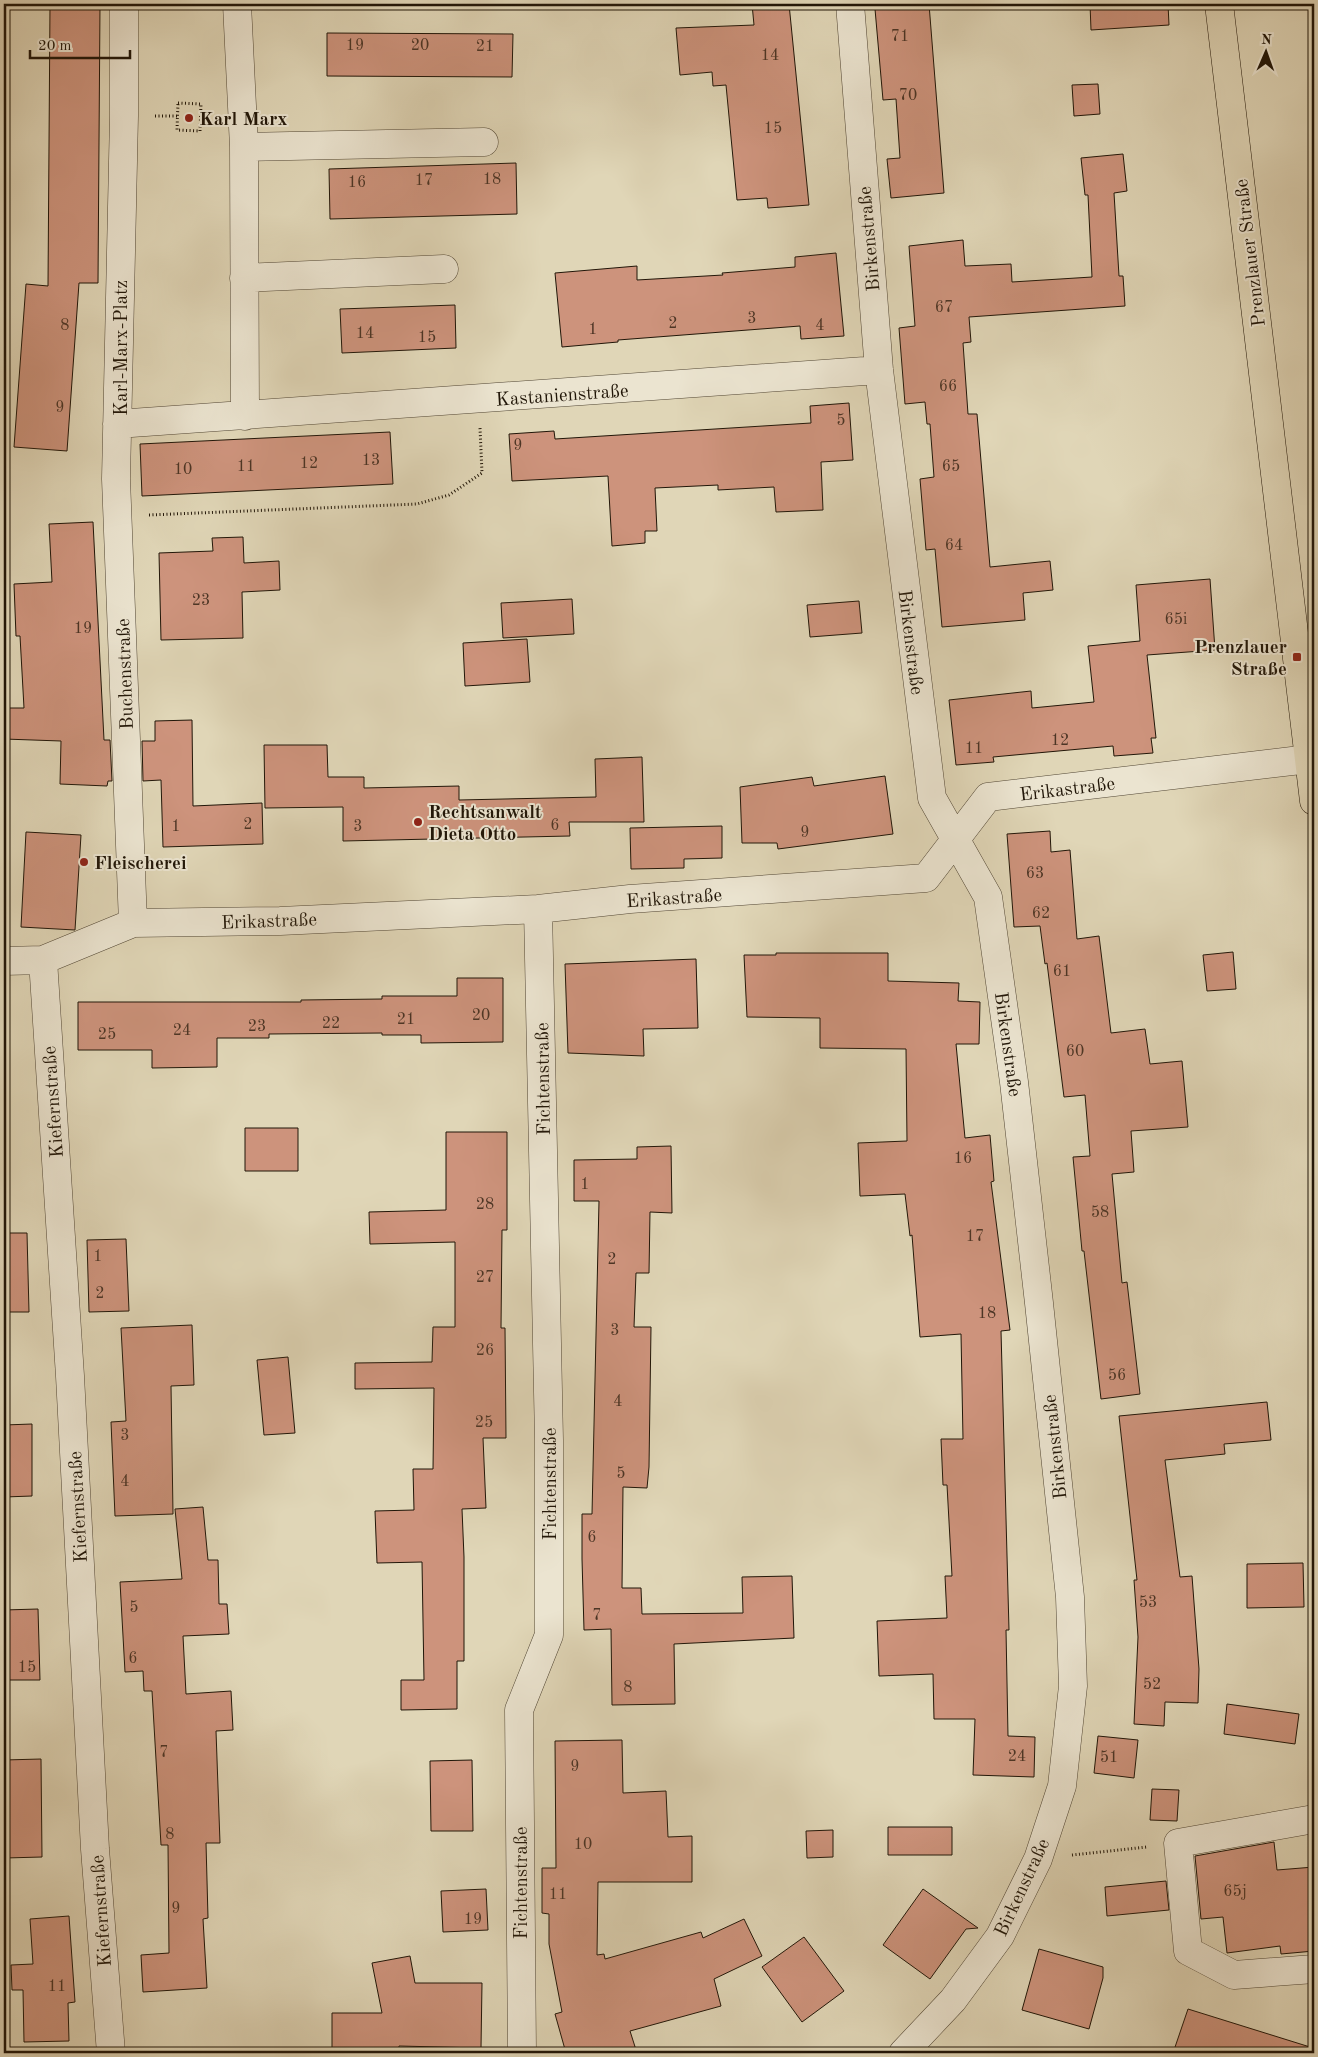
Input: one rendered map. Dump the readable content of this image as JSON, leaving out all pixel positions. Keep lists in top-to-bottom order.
{
  "streets": {
    "main road": ["Prenzlauer Straße"],
    "street": [
      "Birkenstraße",
      "Karl-Marx-Platz",
      "Kastanienstraße",
      "Buchenstraße",
      "Erikastraße",
      "Fichtenstraße",
      "Kiefernstraße"
    ]
  },
  "crossings": [
    ["Birkenstraße", "Kastanienstraße"],
    ["Birkenstraße", "Erikastraße"],
    ["Prenzlauer Straße", "Erikastraße"],
    ["Karl-Marx-Platz", "Kastanienstraße"],
    ["Karl-Marx-Platz", "Buchenstraße"],
    ["Buchenstraße", "Erikastraße"],
    ["Erikastraße", "Fichtenstraße"],
    ["Erikastraße", "Kiefernstraße"]
  ],
  "places": {
    "other": ["Karl Marx", "Rechtsanwalt Dieta Otto", "Fleischerei"],
    "transit": ["Prenzlauer Straße"]
  },
  "house_numbers": [
    "71",
    "19",
    "20",
    "21",
    "14",
    "70",
    "15",
    "18",
    "17",
    "16",
    "67",
    "3",
    "2",
    "8",
    "4",
    "1",
    "14",
    "15",
    "66",
    "9",
    "5",
    "9",
    "13",
    "12",
    "11",
    "65",
    "10",
    "64",
    "23",
    "65i",
    "19",
    "12",
    "11",
    "2",
    "6",
    "1",
    "3",
    "9",
    "63",
    "62",
    "61",
    "20",
    "21",
    "22",
    "23",
    "24",
    "25",
    "60",
    "16",
    "1",
    "28",
    "58",
    "17",
    "1",
    "2",
    "27",
    "2",
    "18",
    "3",
    "26",
    "56",
    "4",
    "25",
    "3",
    "5",
    "4",
    "6",
    "53",
    "5",
    "7",
    "6",
    "15",
    "52",
    "8",
    "7",
    "24",
    "51",
    "9",
    "8",
    "10",
    "65j",
    "11",
    "9",
    "19",
    "11"
  ],
  "scale_bar": "20 m",
  "north": "top"
}
